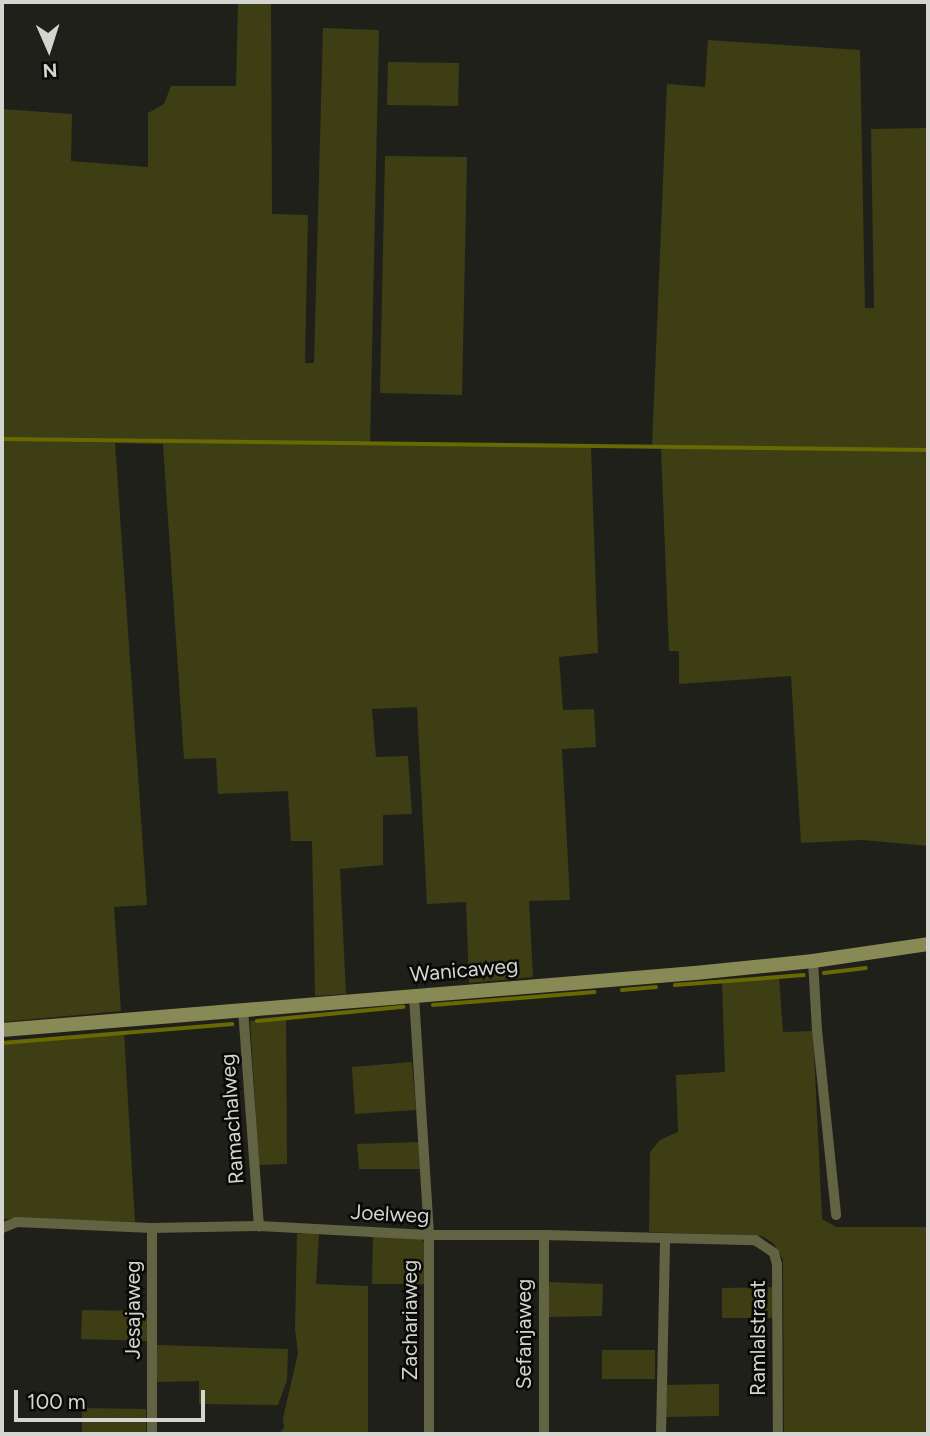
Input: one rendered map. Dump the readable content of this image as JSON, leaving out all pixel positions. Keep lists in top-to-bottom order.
{
  "streets": {
    "street": [
      "Wanicaweg",
      "Ramachalweg",
      "Joelweg",
      "Jesajaweg",
      "Zachariaweg",
      "Sefanjaweg",
      "Ramlalstraat"
    ]
  },
  "crossings": [
    ["Wanicaweg", "Ramachalweg"],
    ["Wanicaweg", "Zachariaweg"],
    ["Ramachalweg", "Joelweg"],
    ["Joelweg", "Jesajaweg"],
    ["Joelweg", "Zachariaweg"],
    ["Joelweg", "Sefanjaweg"],
    ["Joelweg", "Ramlalstraat"]
  ],
  "scale_bar": "100 m",
  "north": "bottom"
}
